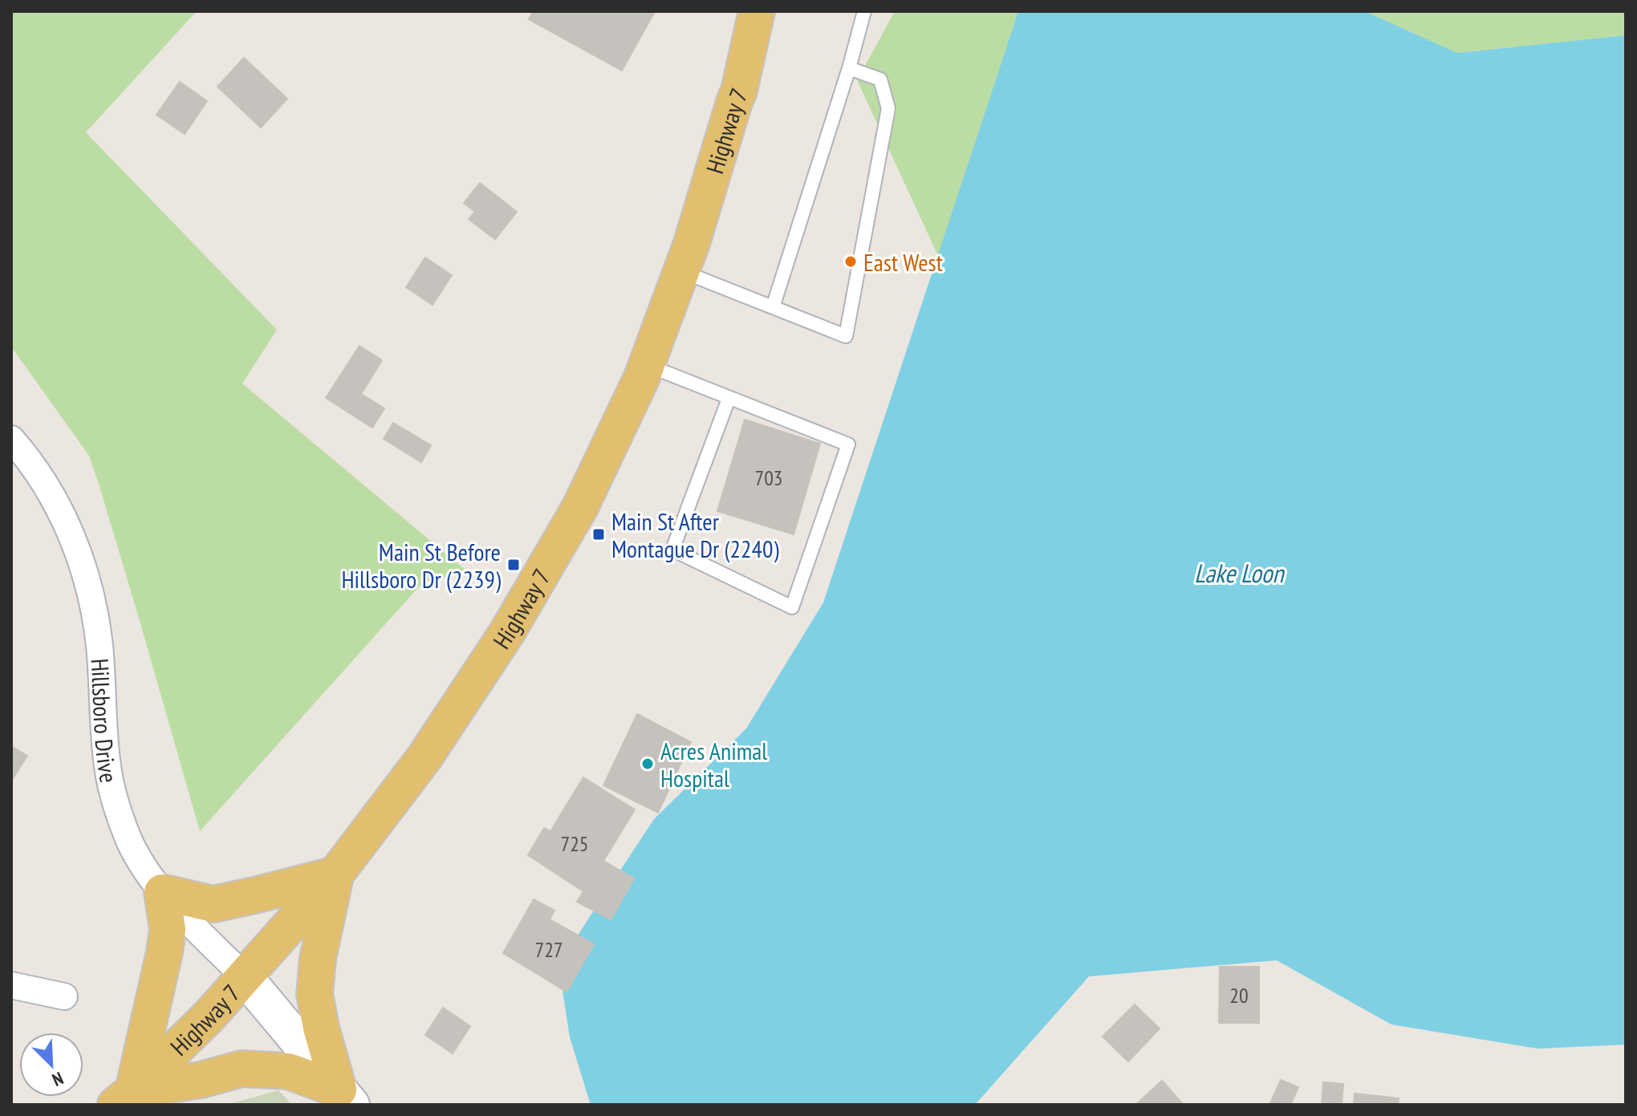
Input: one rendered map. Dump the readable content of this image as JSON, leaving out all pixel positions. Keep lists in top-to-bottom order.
{
  "streets": {
    "main road": ["Highway 7"],
    "street": ["Hillsboro Drive"]
  },
  "crossings": [
    ["Highway 7", "Hillsboro Drive"]
  ],
  "water": ["Lake Loon"],
  "places": {
    "other": ["East West", "Acres Animal Hospital"],
    "transit": ["Main St After Montague Dr (2240)", "Main St Before Hillsboro Dr (2239)"]
  },
  "house_numbers": [
    "703",
    "725",
    "727",
    "20"
  ],
  "north": "bottom right"
}
